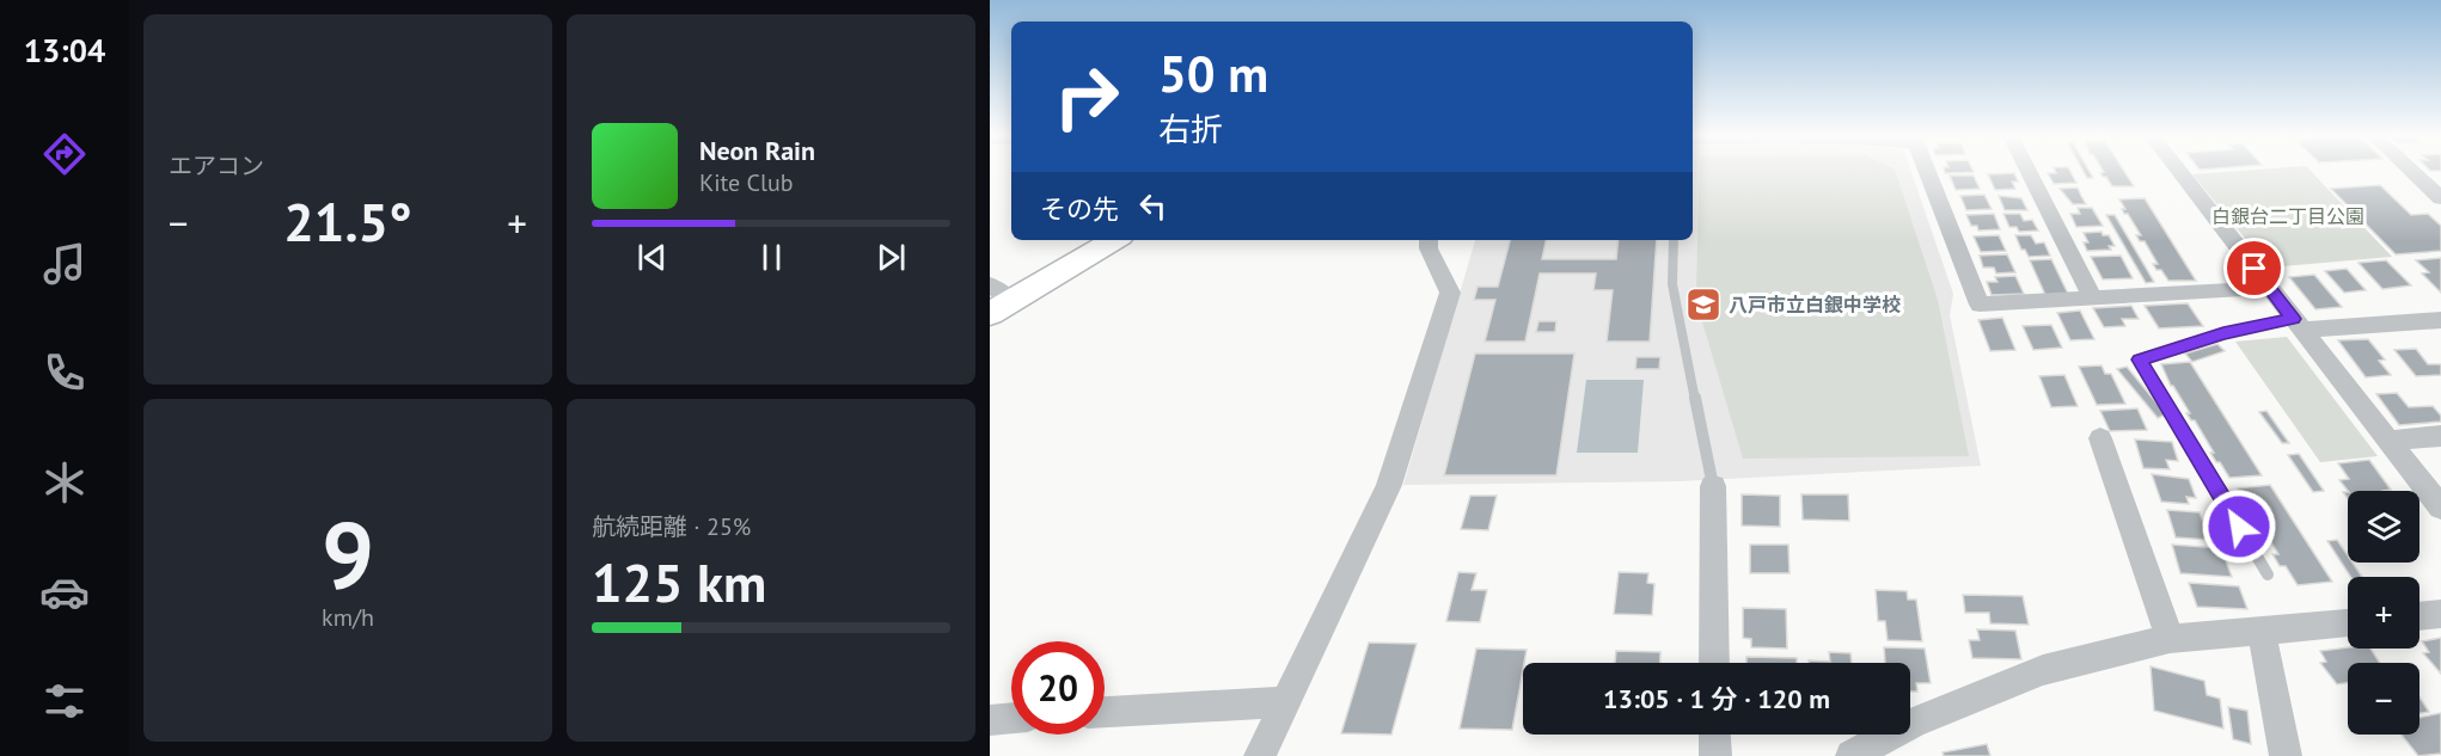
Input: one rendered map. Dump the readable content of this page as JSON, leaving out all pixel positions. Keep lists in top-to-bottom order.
{
  "parks": ["白銀台二丁目公園"],
  "places": {
    "school or university": ["八戸市立白銀中学校"]
  },
  "page": {
    "tabs": "13:04",
    "tile": [
      "エアコン",
      ["9", "km/h"],
      ["航続距離 · 25%", "125 km"]
    ],
    "turn": ["50 m", "右折"],
    "song": ["Neon Rain", "Kite Club"],
    "then": "その先",
    "heat": ["−", "21.5°", "+"],
    "map_buttons": ["+", "−"],
    "limit": "20",
    "trip": "13:05 · 1 分 · 120 m"
  }
}
